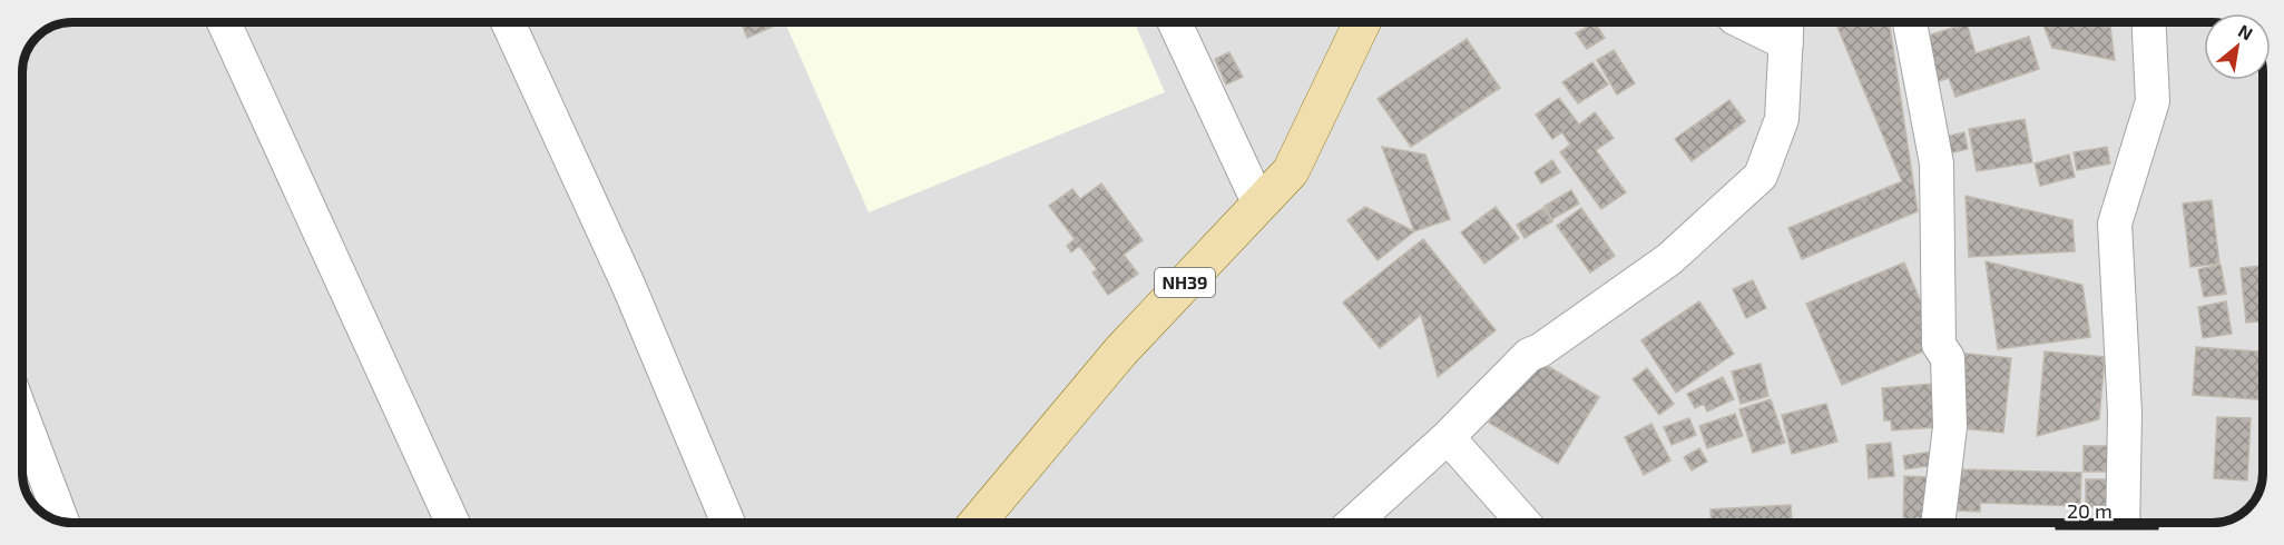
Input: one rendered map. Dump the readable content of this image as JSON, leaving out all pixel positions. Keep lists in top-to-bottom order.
{
  "streets": {
    "main road": ["NH39"]
  },
  "scale_bar": "20 m",
  "north": "top right"
}
